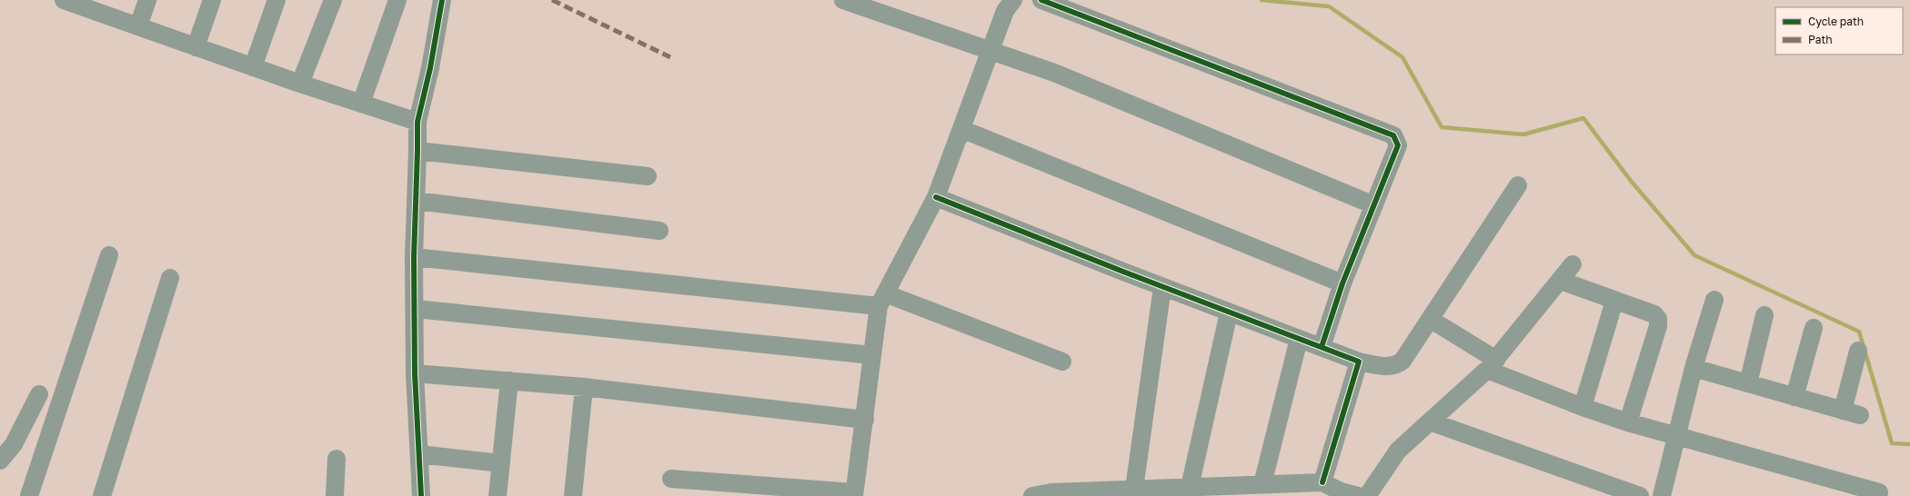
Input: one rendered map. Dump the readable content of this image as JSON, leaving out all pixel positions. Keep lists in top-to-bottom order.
{
  "legend": ["Cycle path", "Path"]
}
